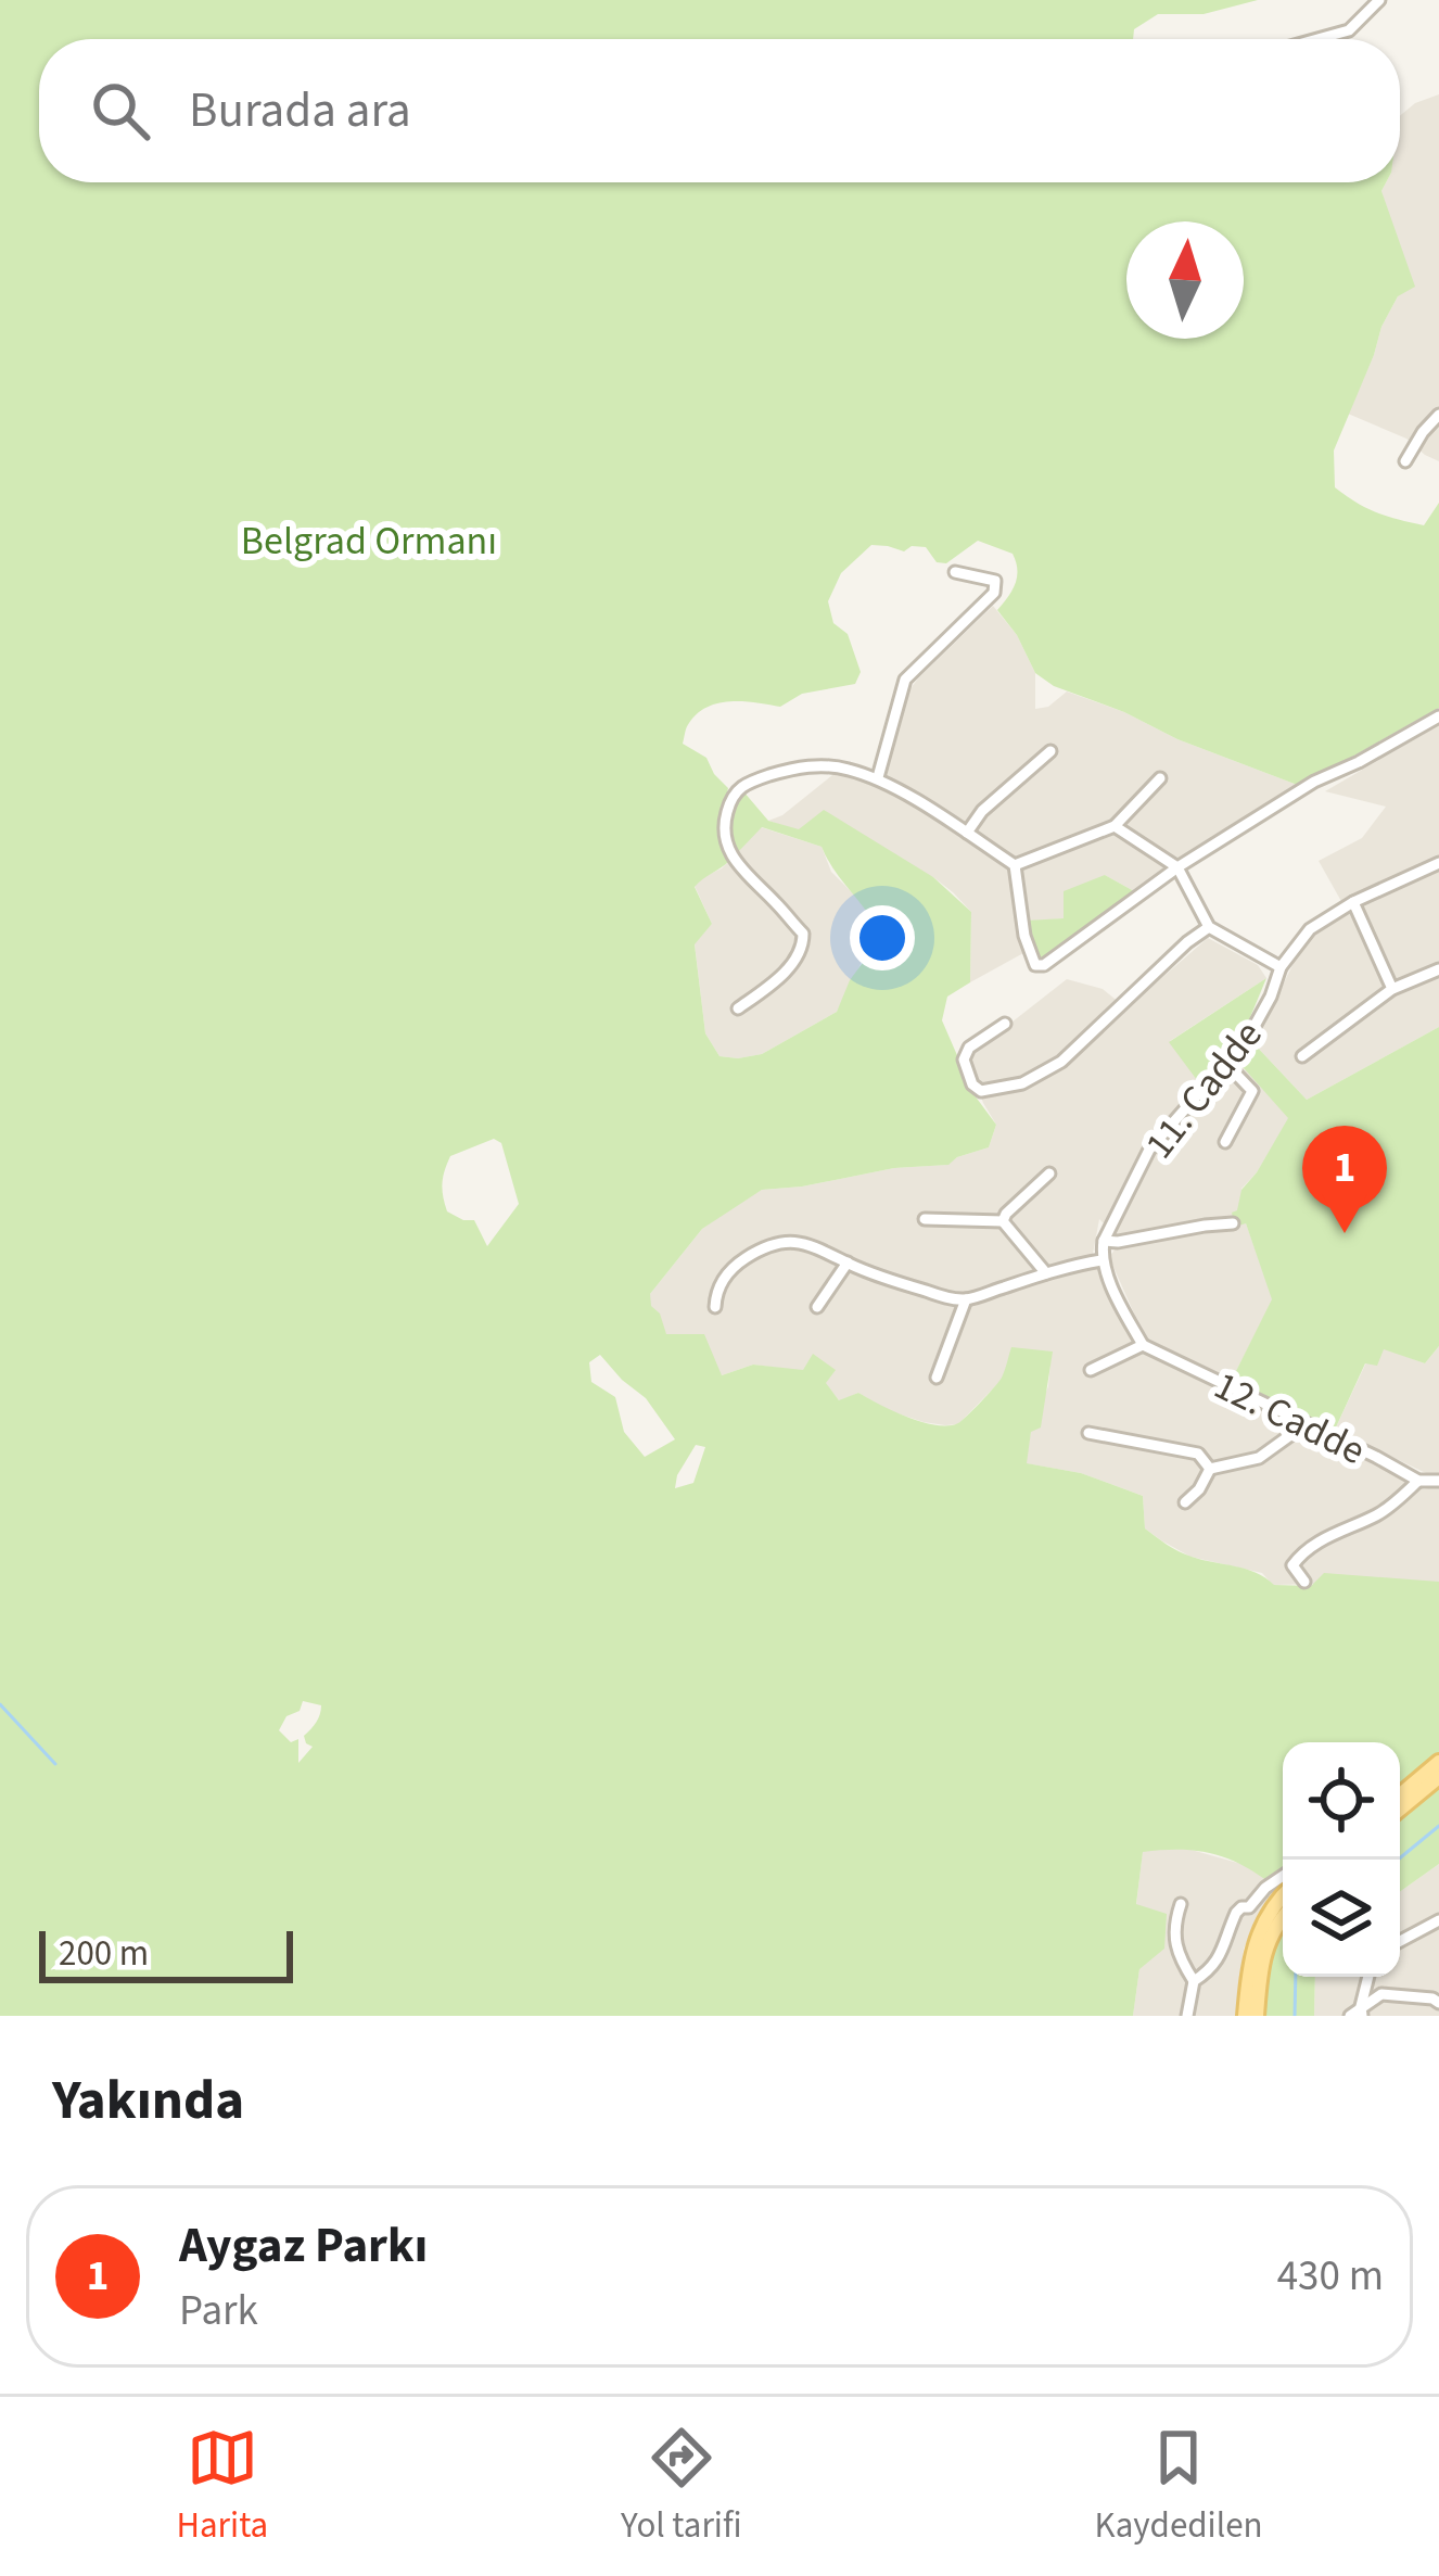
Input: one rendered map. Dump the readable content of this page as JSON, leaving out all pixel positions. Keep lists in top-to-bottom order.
{
  "streets": {
    "street": ["11. Cadde", "12. Cadde"]
  },
  "parks": ["Belgrad Ormanı"],
  "scale_bar": "200 m",
  "north": "top",
  "page": {
    "search": "Burada ara",
    "pins": "1",
    "scale": "200 m",
    "heading": "Yakında",
    "list": [
      {
        "mark": "1",
        "name": "Aygaz Parkı",
        "note": "Park",
        "value": "430 m"
      }
    ],
    "nav": ["Harita", "Yol tarifi", "Kaydedilen"]
  }
}
